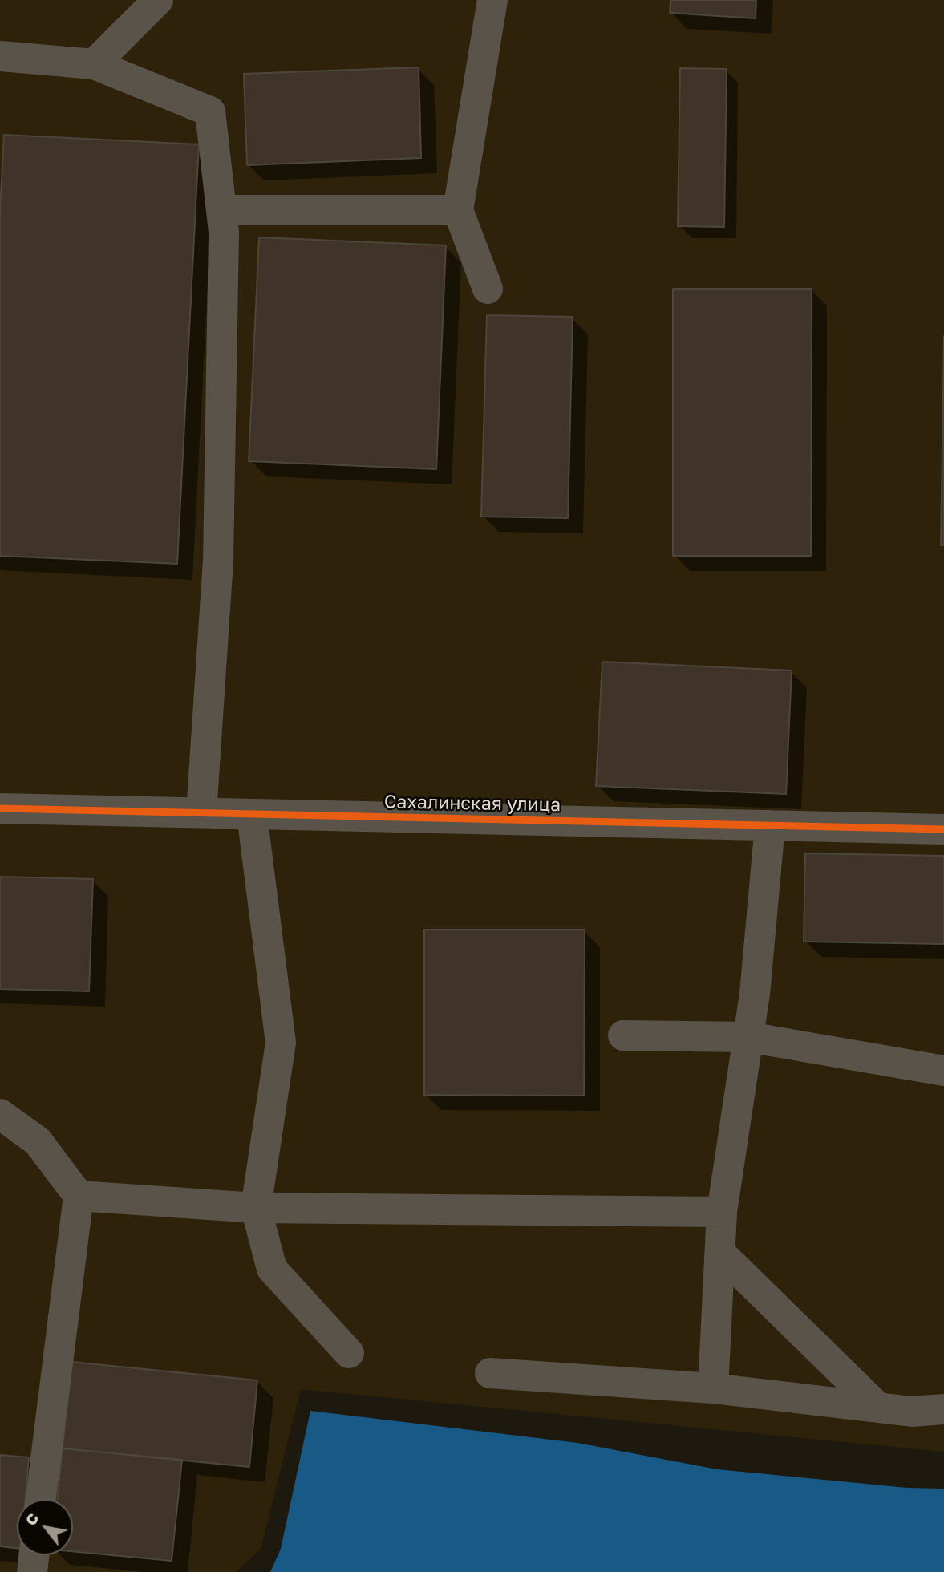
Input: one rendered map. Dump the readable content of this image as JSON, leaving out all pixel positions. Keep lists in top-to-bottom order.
{
  "streets": {
    "street": ["Сахалинская улица"]
  },
  "north": "top left"
}
